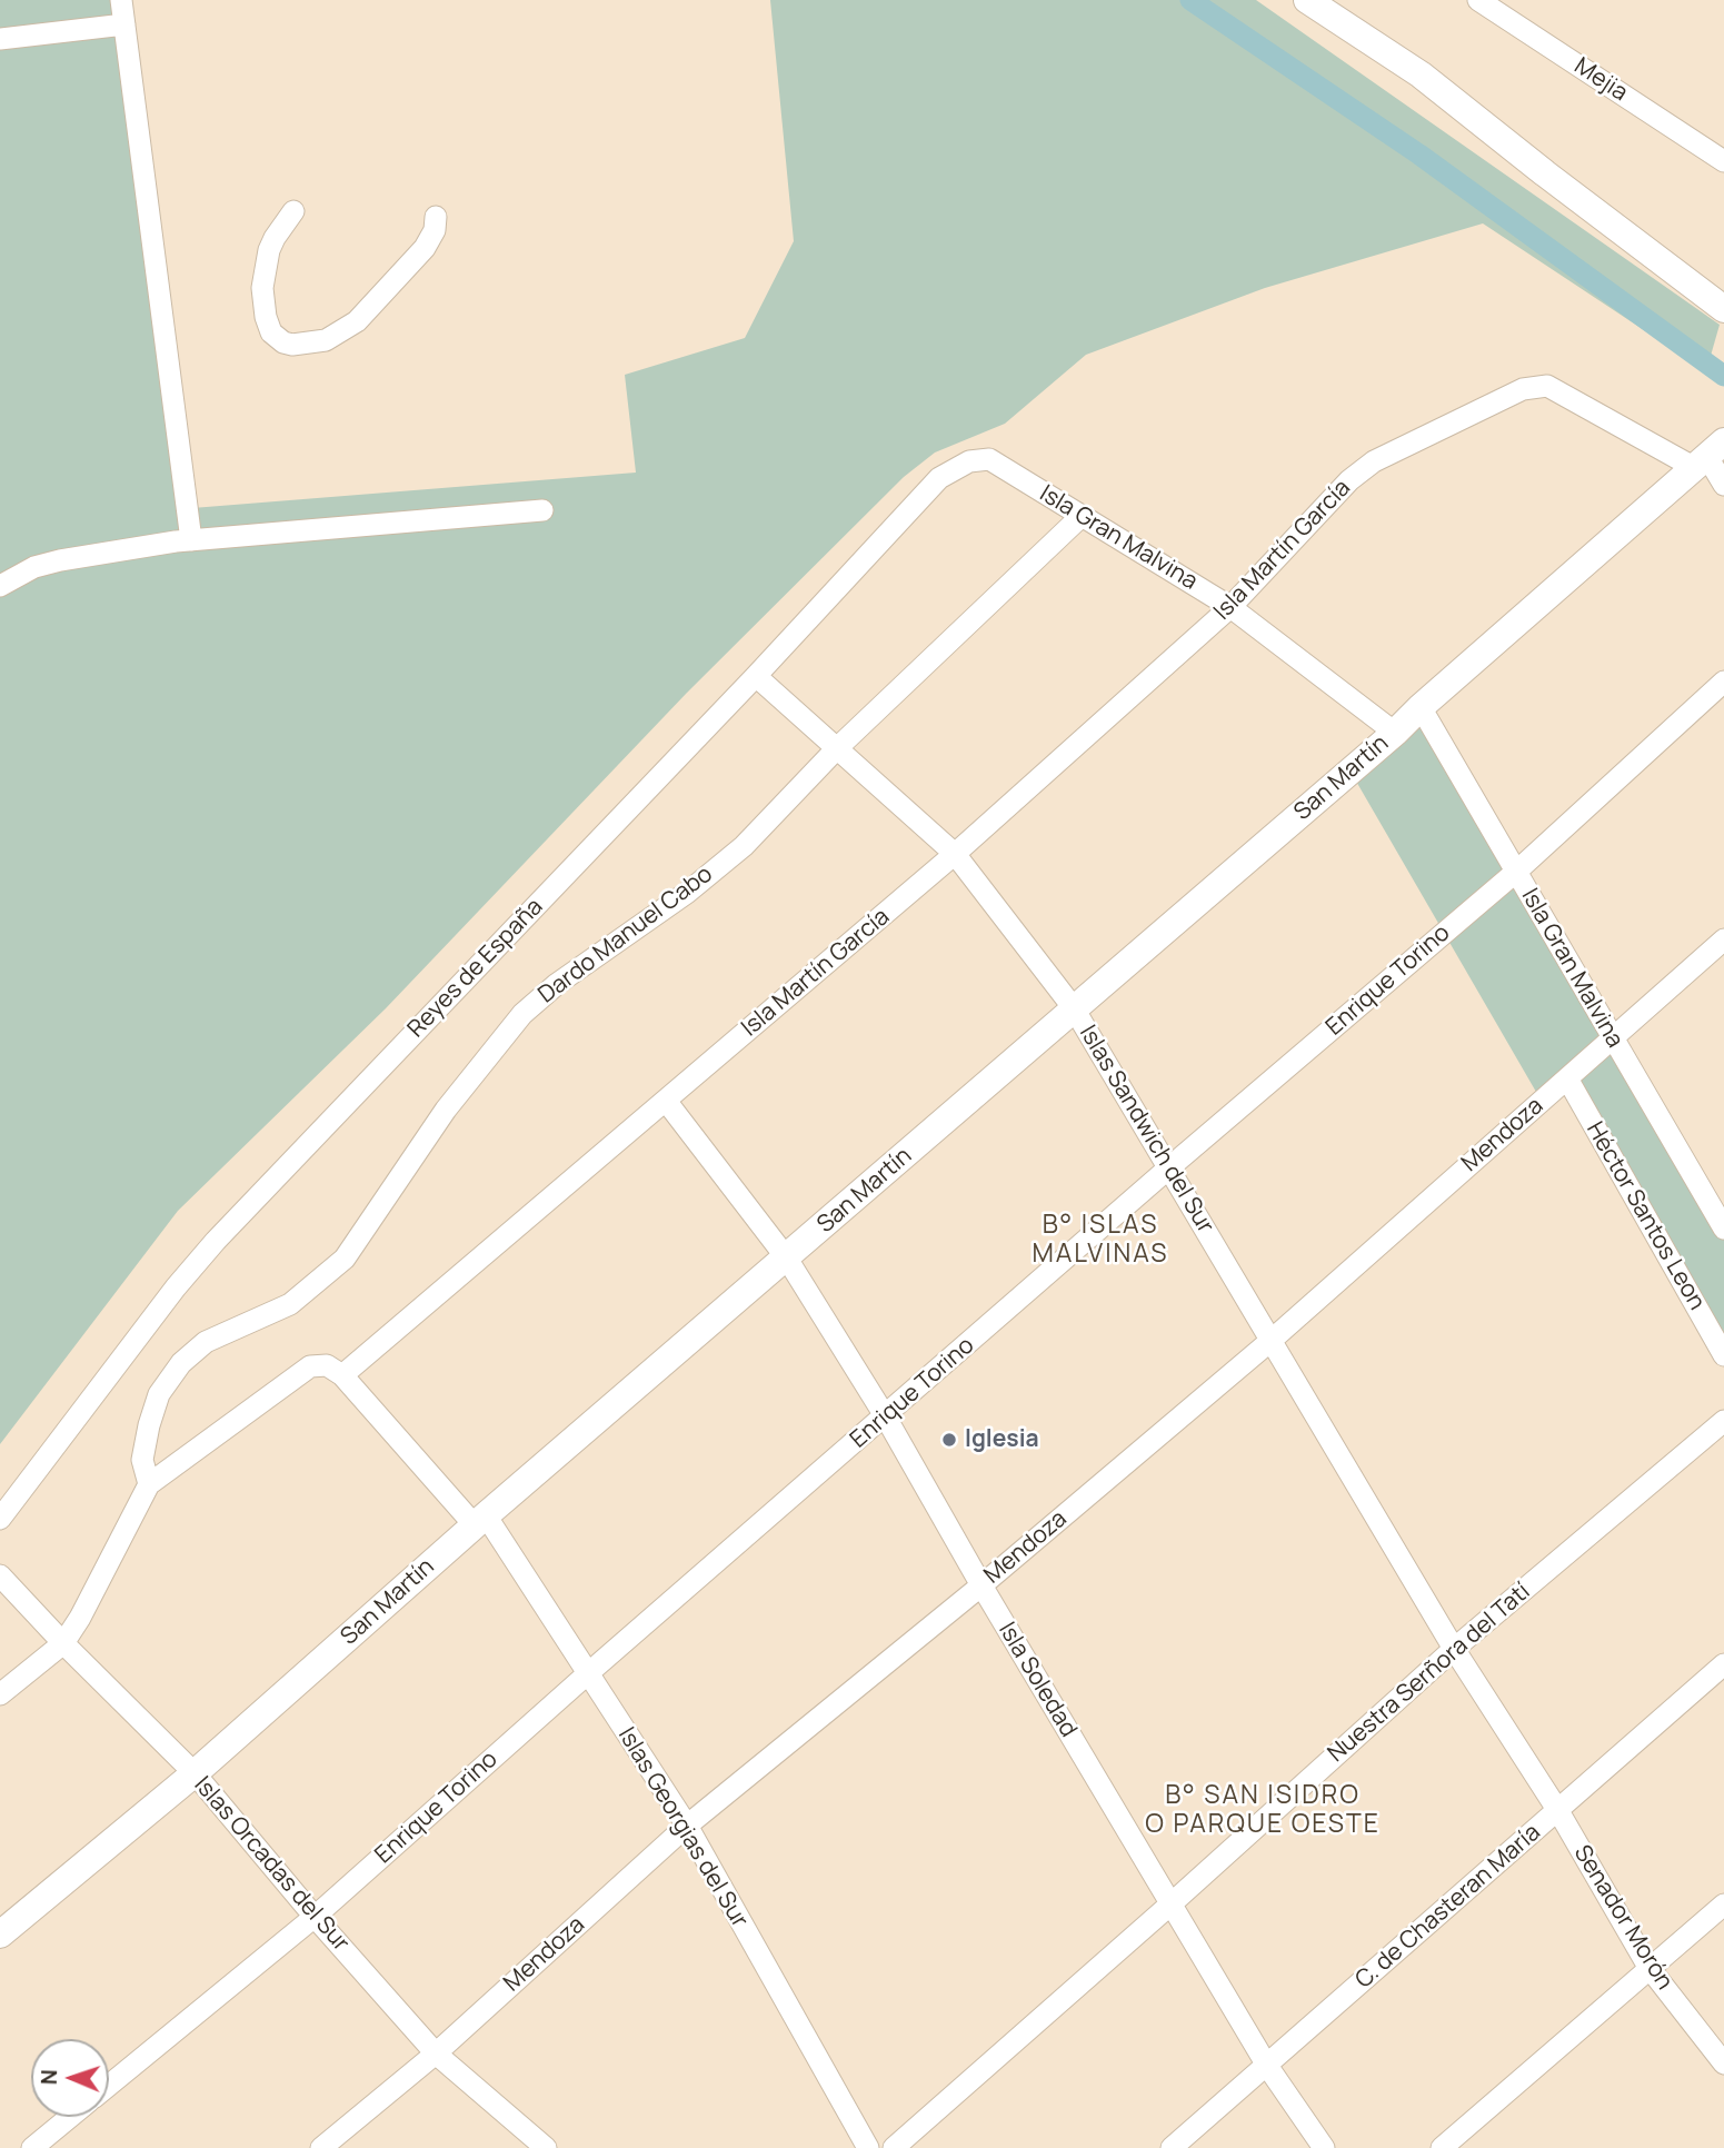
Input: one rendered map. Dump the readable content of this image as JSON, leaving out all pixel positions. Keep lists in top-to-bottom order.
{
  "streets": {
    "main road": ["San Martín"],
    "street": [
      "Mejia",
      "Isla Gran Malvina",
      "Isla Martín García",
      "Dardo Manuel Cabo",
      "Reyes de España",
      "Enrique Torino",
      "Islas Sandwich del Sur",
      "Mendoza",
      "Héctor Santos Leon",
      "Nuestra Serñora del Tatí",
      "Isla Soledad",
      "Islas Georgias del Sur",
      "Islas Orcadas del Sur",
      "C. de Chasteran María",
      "Senador Morón"
    ]
  },
  "crossings": [
    ["Isla Gran Malvina", "Isla Martín García"],
    ["Isla Gran Malvina", "San Martín"],
    ["Isla Gran Malvina", "Dardo Manuel Cabo"],
    ["Isla Gran Malvina", "Reyes de España"],
    ["Isla Gran Malvina", "Enrique Torino"],
    ["Isla Gran Malvina", "Mendoza"],
    ["Isla Martín García", "San Martín"],
    ["Isla Martín García", "Islas Sandwich del Sur"],
    ["Isla Martín García", "Isla Soledad"],
    ["Isla Martín García", "Islas Georgias del Sur"],
    ["San Martín", "Islas Sandwich del Sur"],
    ["San Martín", "Isla Soledad"],
    ["San Martín", "Islas Georgias del Sur"],
    ["San Martín", "Islas Orcadas del Sur"],
    ["Dardo Manuel Cabo", "Islas Sandwich del Sur"],
    ["Reyes de España", "Islas Sandwich del Sur"],
    ["Enrique Torino", "Islas Sandwich del Sur"],
    ["Enrique Torino", "Isla Soledad"],
    ["Enrique Torino", "Islas Georgias del Sur"],
    ["Enrique Torino", "Islas Orcadas del Sur"],
    ["Islas Sandwich del Sur", "Mendoza"],
    ["Islas Sandwich del Sur", "Nuestra Serñora del Tatí"],
    ["Islas Sandwich del Sur", "Senador Morón"],
    ["Mendoza", "Héctor Santos Leon"],
    ["Mendoza", "Isla Soledad"],
    ["Mendoza", "Islas Georgias del Sur"],
    ["Mendoza", "Islas Orcadas del Sur"],
    ["Nuestra Serñora del Tatí", "Isla Soledad"],
    ["Nuestra Serñora del Tatí", "Senador Morón"],
    ["Isla Soledad", "C. de Chasteran María"],
    ["C. de Chasteran María", "Senador Morón"]
  ],
  "districts": ["B° ISLAS MALVINAS", "B° SAN ISIDRO O PARQUE OESTE"],
  "places": ["Iglesia"],
  "north": "left"
}
